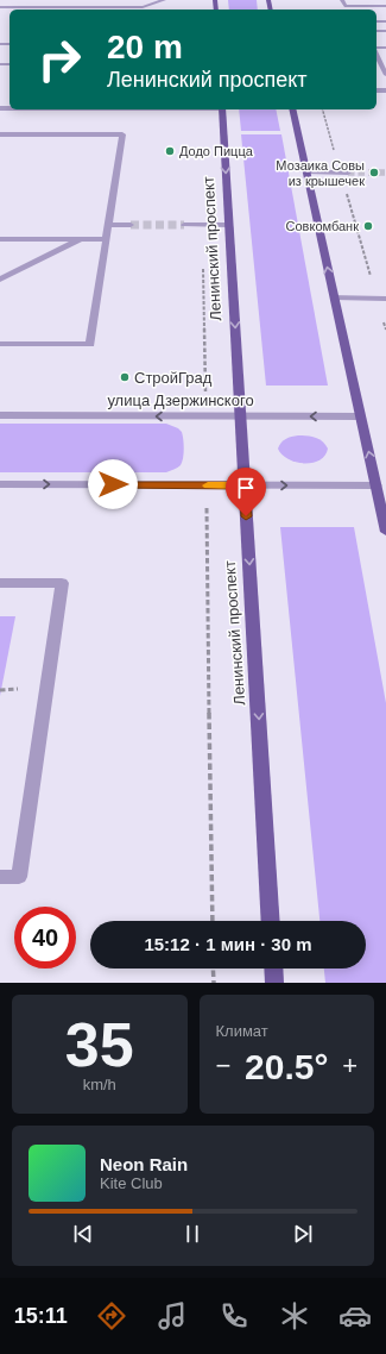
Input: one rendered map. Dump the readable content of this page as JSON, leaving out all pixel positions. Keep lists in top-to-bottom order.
{
  "streets": {
    "main road": ["Ленинский проспект"],
    "street": ["улица Дзержинского"]
  },
  "crossings": [
    ["Ленинский проспект", "улица Дзержинского"]
  ],
  "places": [
    "Додо Пицца",
    "Мозаика Совы из крышечек",
    "Совкомбанк",
    "СтройГрад"
  ],
  "page": {
    "turn": ["20 m", "Ленинский проспект"],
    "limit": "40",
    "trip": "15:12 · 1 мин · 30 m",
    "tile": [
      ["35", "km/h"],
      "Климат"
    ],
    "heat": ["−", "20.5°", "+"],
    "song": ["Neon Rain", "Kite Club"],
    "tabs": "15:11"
  }
}
